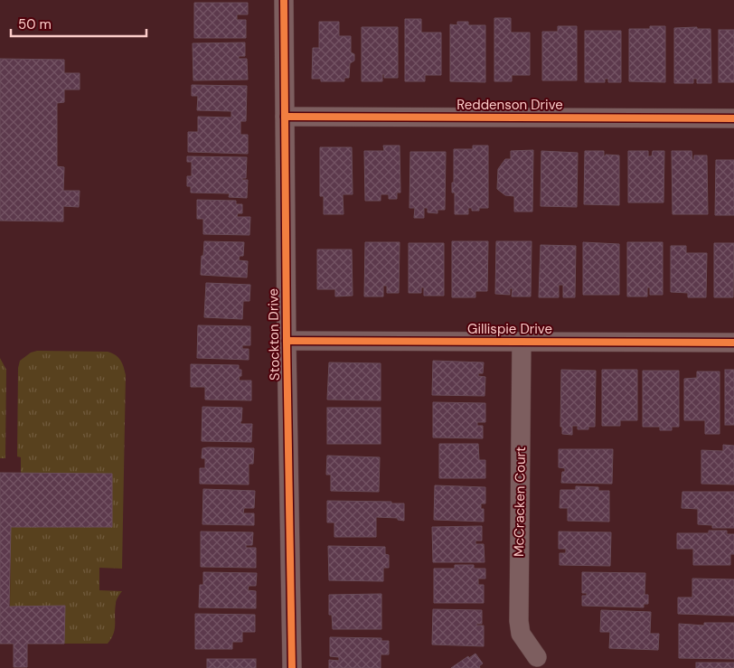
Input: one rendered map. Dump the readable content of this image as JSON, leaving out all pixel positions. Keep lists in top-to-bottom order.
{
  "streets": {
    "street": [
      "Reddenson Drive",
      "Gillispie Drive",
      "Stockton Drive",
      "McCracken Court"
    ]
  },
  "crossings": [
    ["Reddenson Drive", "Stockton Drive"],
    ["Gillispie Drive", "Stockton Drive"],
    ["Gillispie Drive", "McCracken Court"]
  ],
  "scale_bar": "50 m"
}
